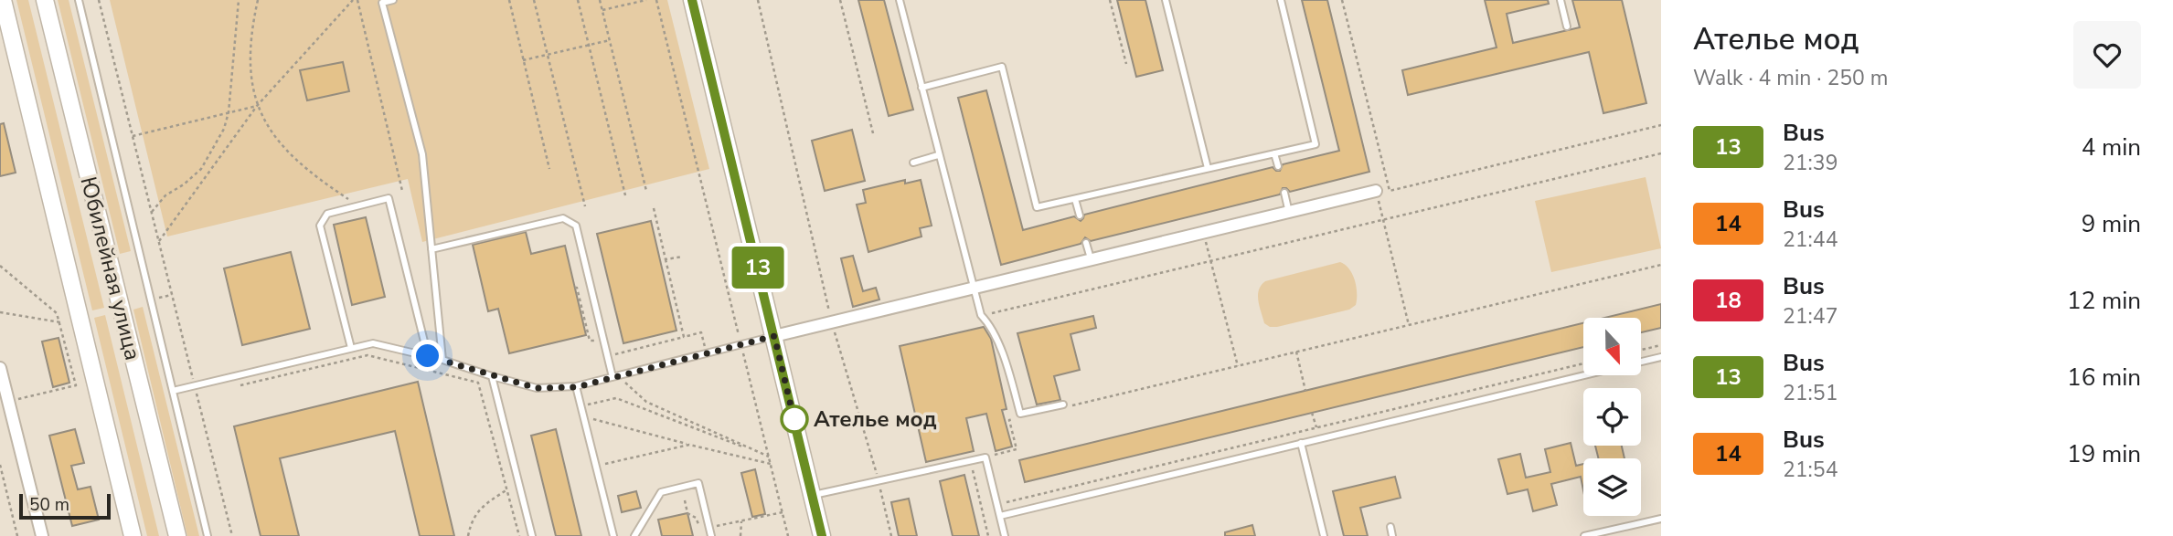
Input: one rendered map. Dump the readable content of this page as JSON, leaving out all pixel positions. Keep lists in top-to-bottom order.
{
  "streets": {
    "main road": ["Юбилейная улица"]
  },
  "places": ["Ателье мод"],
  "lines": ["bus line 13"],
  "scale_bar": "50 m",
  "north": "bottom",
  "page": {
    "on_map": "13",
    "heading": ["Ателье мод", "Walk · 4 min · 250 m"],
    "list": [
      {
        "mark": "13",
        "name": "Bus",
        "note": "21:39",
        "value": "4 min"
      },
      {
        "mark": "14",
        "name": "Bus",
        "note": "21:44",
        "value": "9 min"
      },
      {
        "mark": "18",
        "name": "Bus",
        "note": "21:47",
        "value": "12 min"
      },
      {
        "mark": "13",
        "name": "Bus",
        "note": "21:51",
        "value": "16 min"
      },
      {
        "mark": "14",
        "name": "Bus",
        "note": "21:54",
        "value": "19 min"
      }
    ],
    "scale": "50 m"
  }
}
